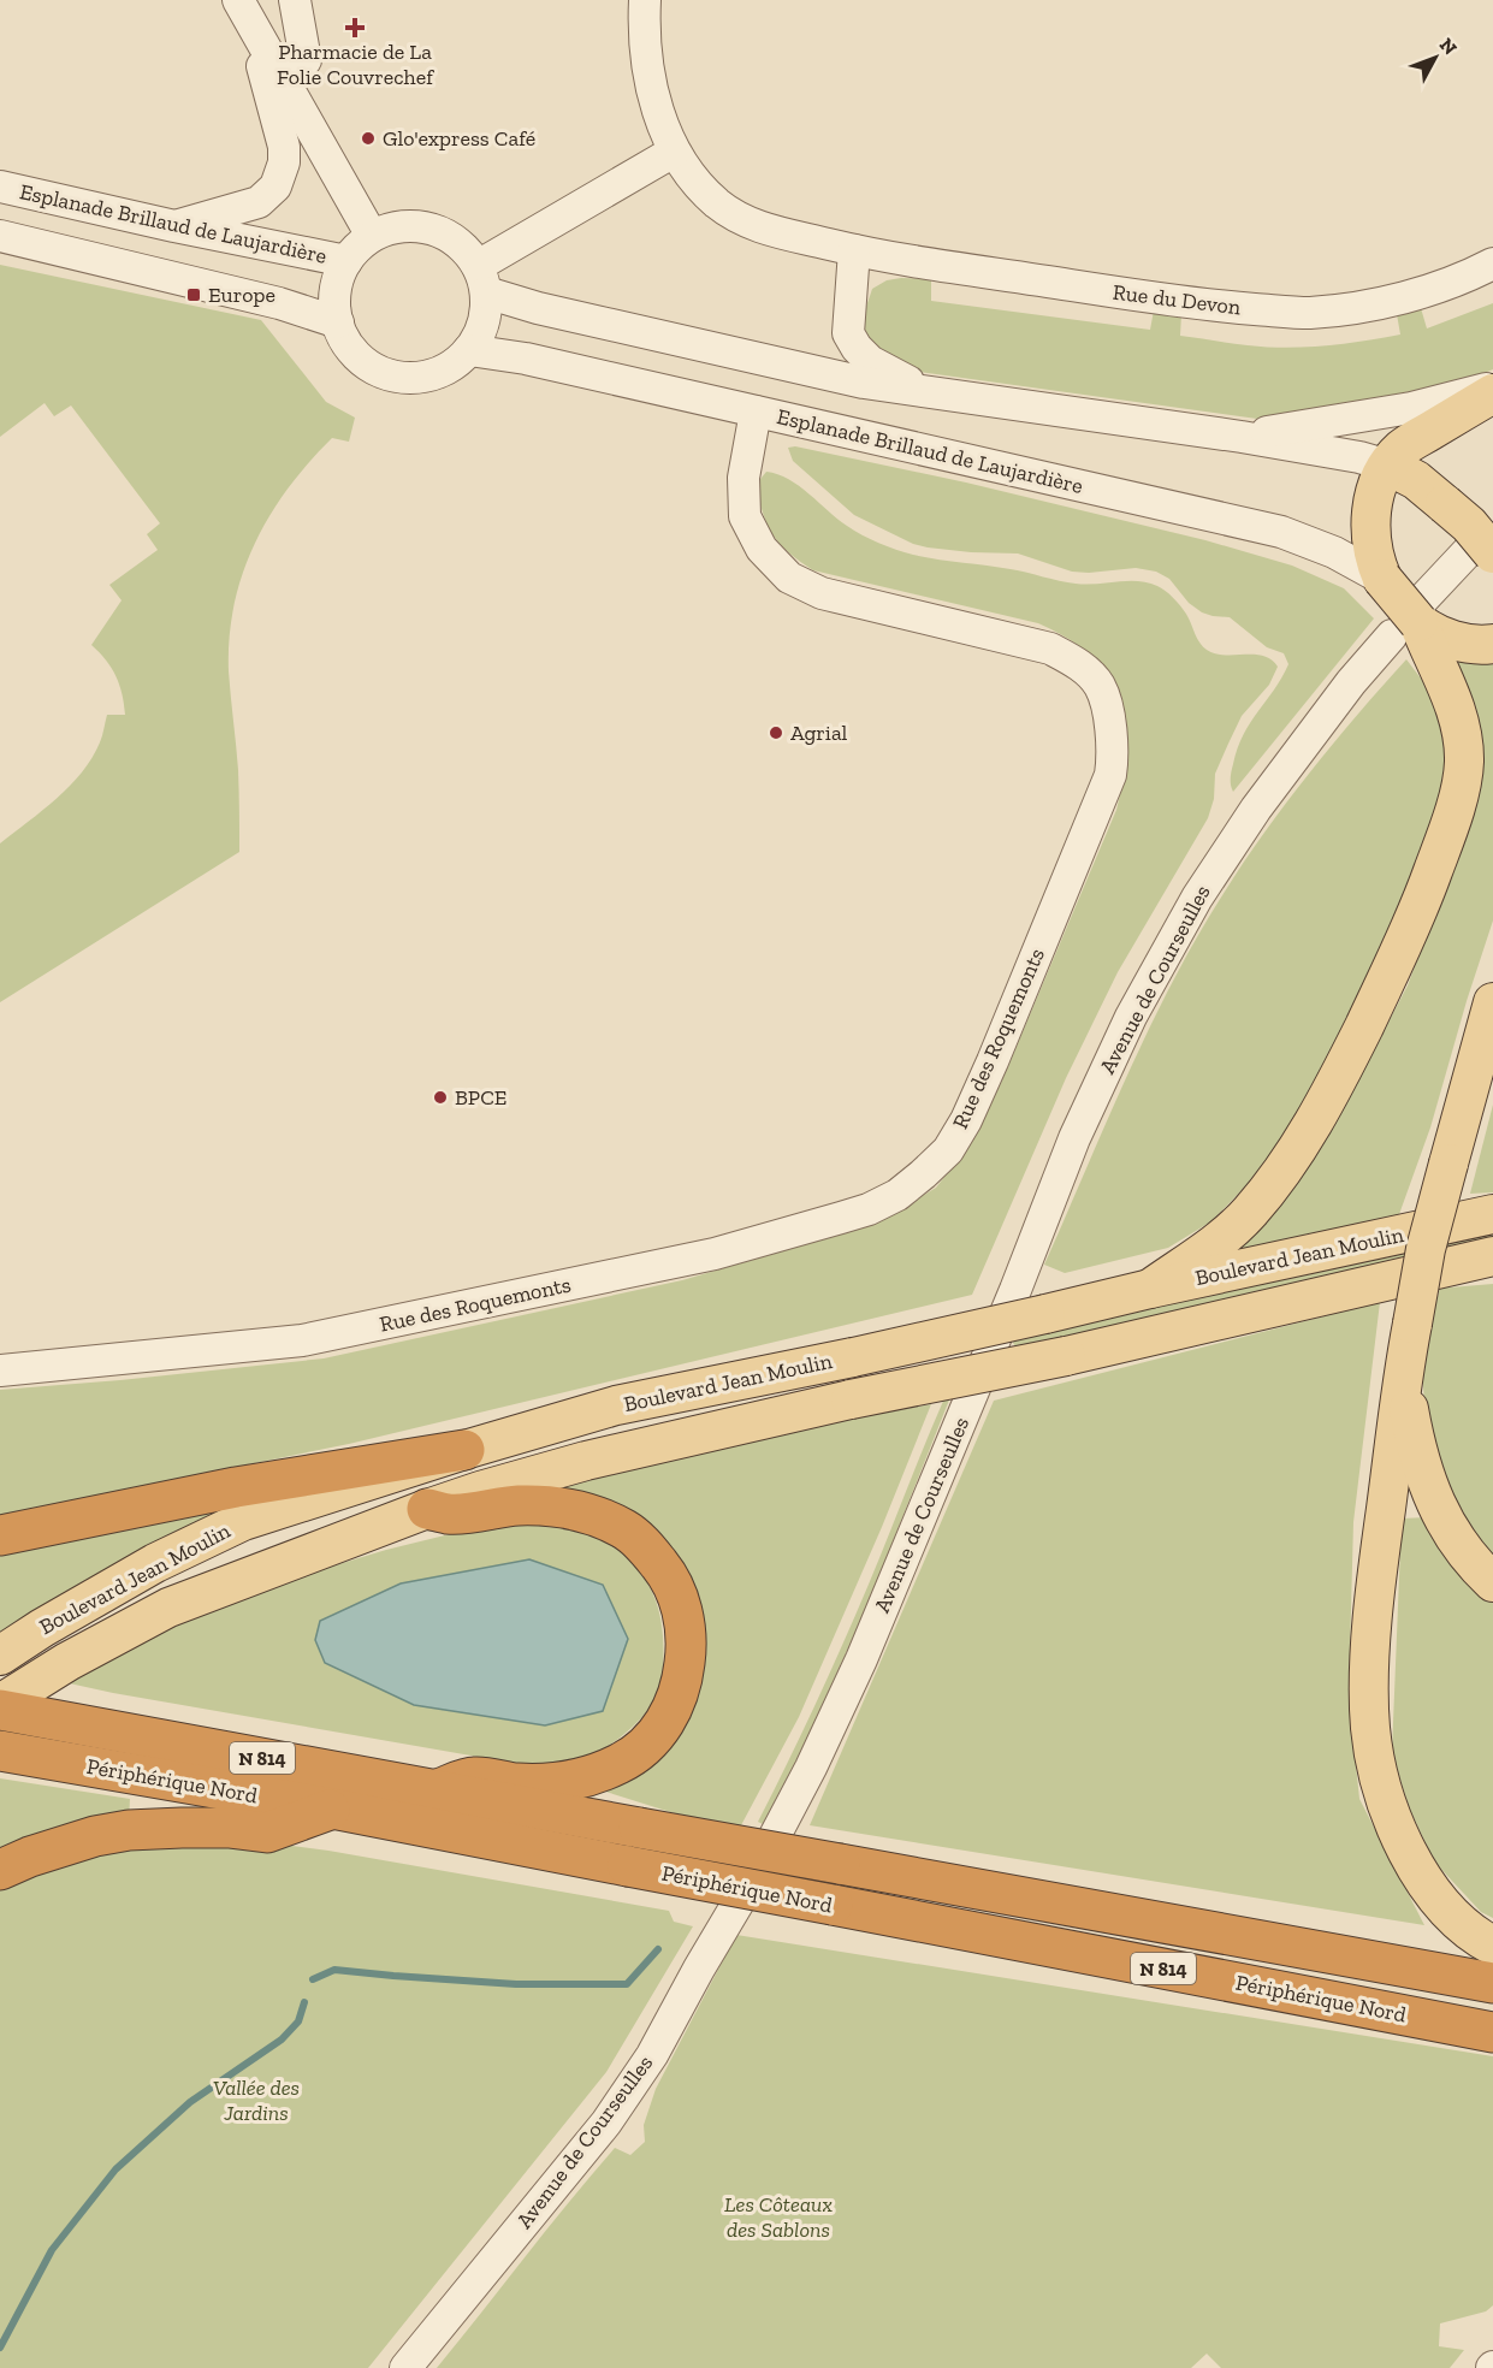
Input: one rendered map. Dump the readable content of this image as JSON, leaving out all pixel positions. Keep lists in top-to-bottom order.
{
  "streets": {
    "highway": ["N 814", "Périphérique Nord"],
    "main road": ["Boulevard Jean Moulin"],
    "street": [
      "Esplanade Brillaud de Laujardière",
      "Rue du Devon",
      "Avenue de Courseulles",
      "Rue des Roquemonts"
    ]
  },
  "crossings": [
    ["Esplanade Brillaud de Laujardière", "Rue des Roquemonts"],
    ["Boulevard Jean Moulin", "Périphérique Nord"]
  ],
  "parks": ["Vallée des Jardins", "Les Côteaux des Sablons"],
  "places": {
    "health": ["Pharmacie de La Folie Couvrechef"],
    "other": ["Glo'express Café", "Agrial", "BPCE"],
    "transit": ["Europe"]
  },
  "north": "top right"
}
